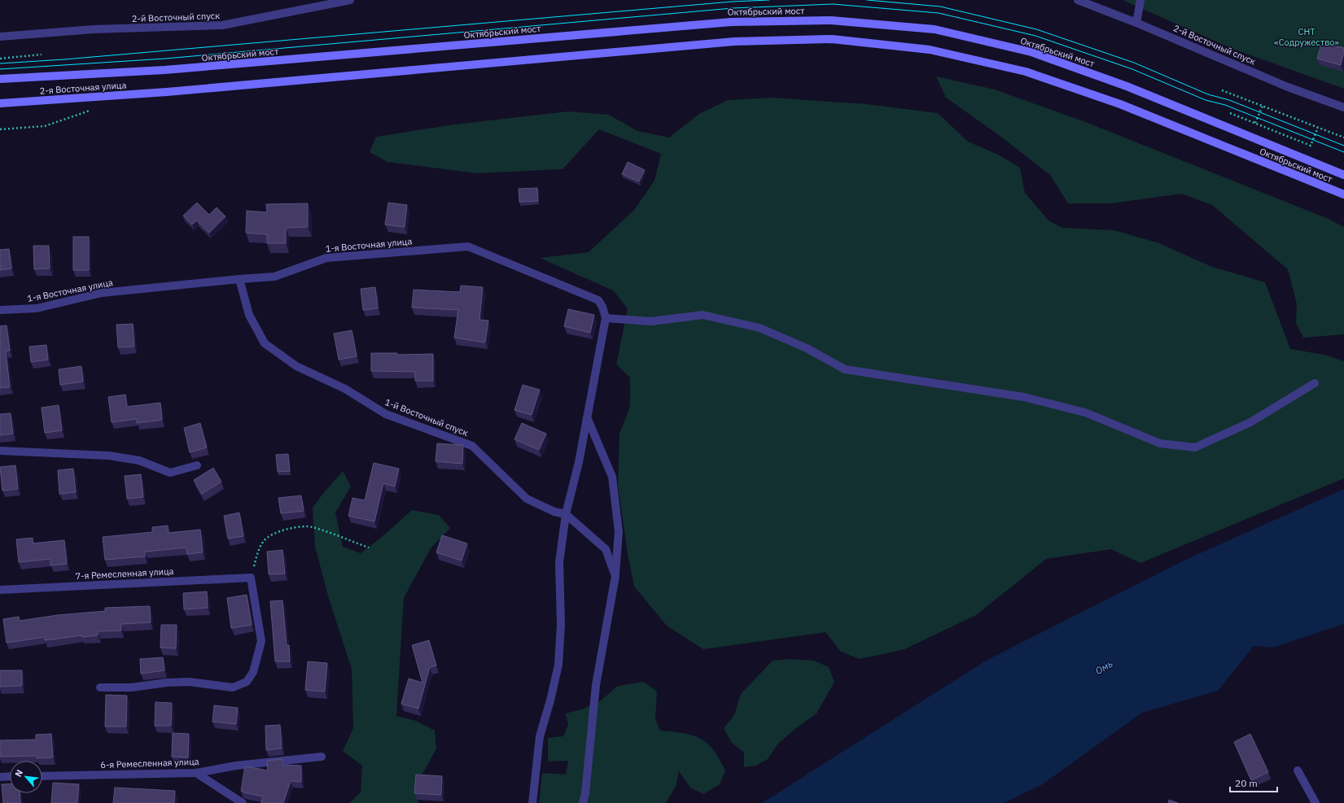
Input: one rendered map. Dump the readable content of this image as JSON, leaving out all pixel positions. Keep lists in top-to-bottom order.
{
  "streets": {
    "main road": ["Октябрьский мост", "2-я Восточная улица"],
    "street": [
      "2-й Восточный спуск",
      "1-я Восточная улица",
      "1-й Восточный спуск",
      "7-я Ремесленная улица",
      "6-я Ремесленная улица"
    ]
  },
  "crossings": [
    ["Октябрьский мост", "2-я Восточная улица"],
    ["1-я Восточная улица", "1-й Восточный спуск"]
  ],
  "water": ["Омь"],
  "parks": ["СНТ «Содружество»"],
  "scale_bar": "20 m",
  "north": "top left"
}
